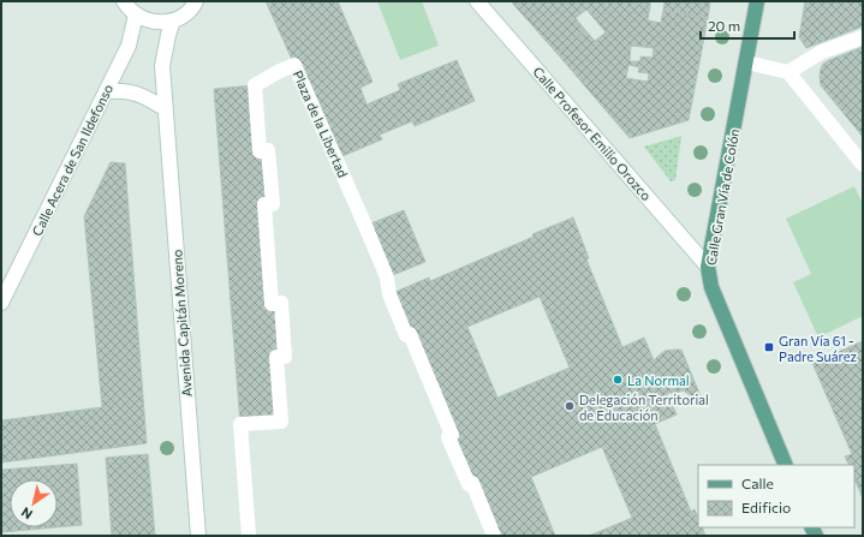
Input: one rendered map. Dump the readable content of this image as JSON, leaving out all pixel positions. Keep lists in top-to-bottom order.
{
  "streets": {
    "main road": ["Calle Gran Vía de Colón"],
    "street": [
      "Plaza de la Libertad",
      "Calle Profesor Emilio Orozco",
      "Calle Acera de San Ildefonso",
      "Avenida Capitán Moreno"
    ]
  },
  "crossings": [
    ["Calle Profesor Emilio Orozco", "Calle Gran Vía de Colón"]
  ],
  "places": {
    "transit": ["Gran Vía 61 - Padre Suárez"],
    "other": ["La Normal", "Delegación Territorial de Educación"]
  },
  "legend": ["Calle", "Edificio"],
  "scale_bar": "20 m",
  "north": "bottom left"
}
